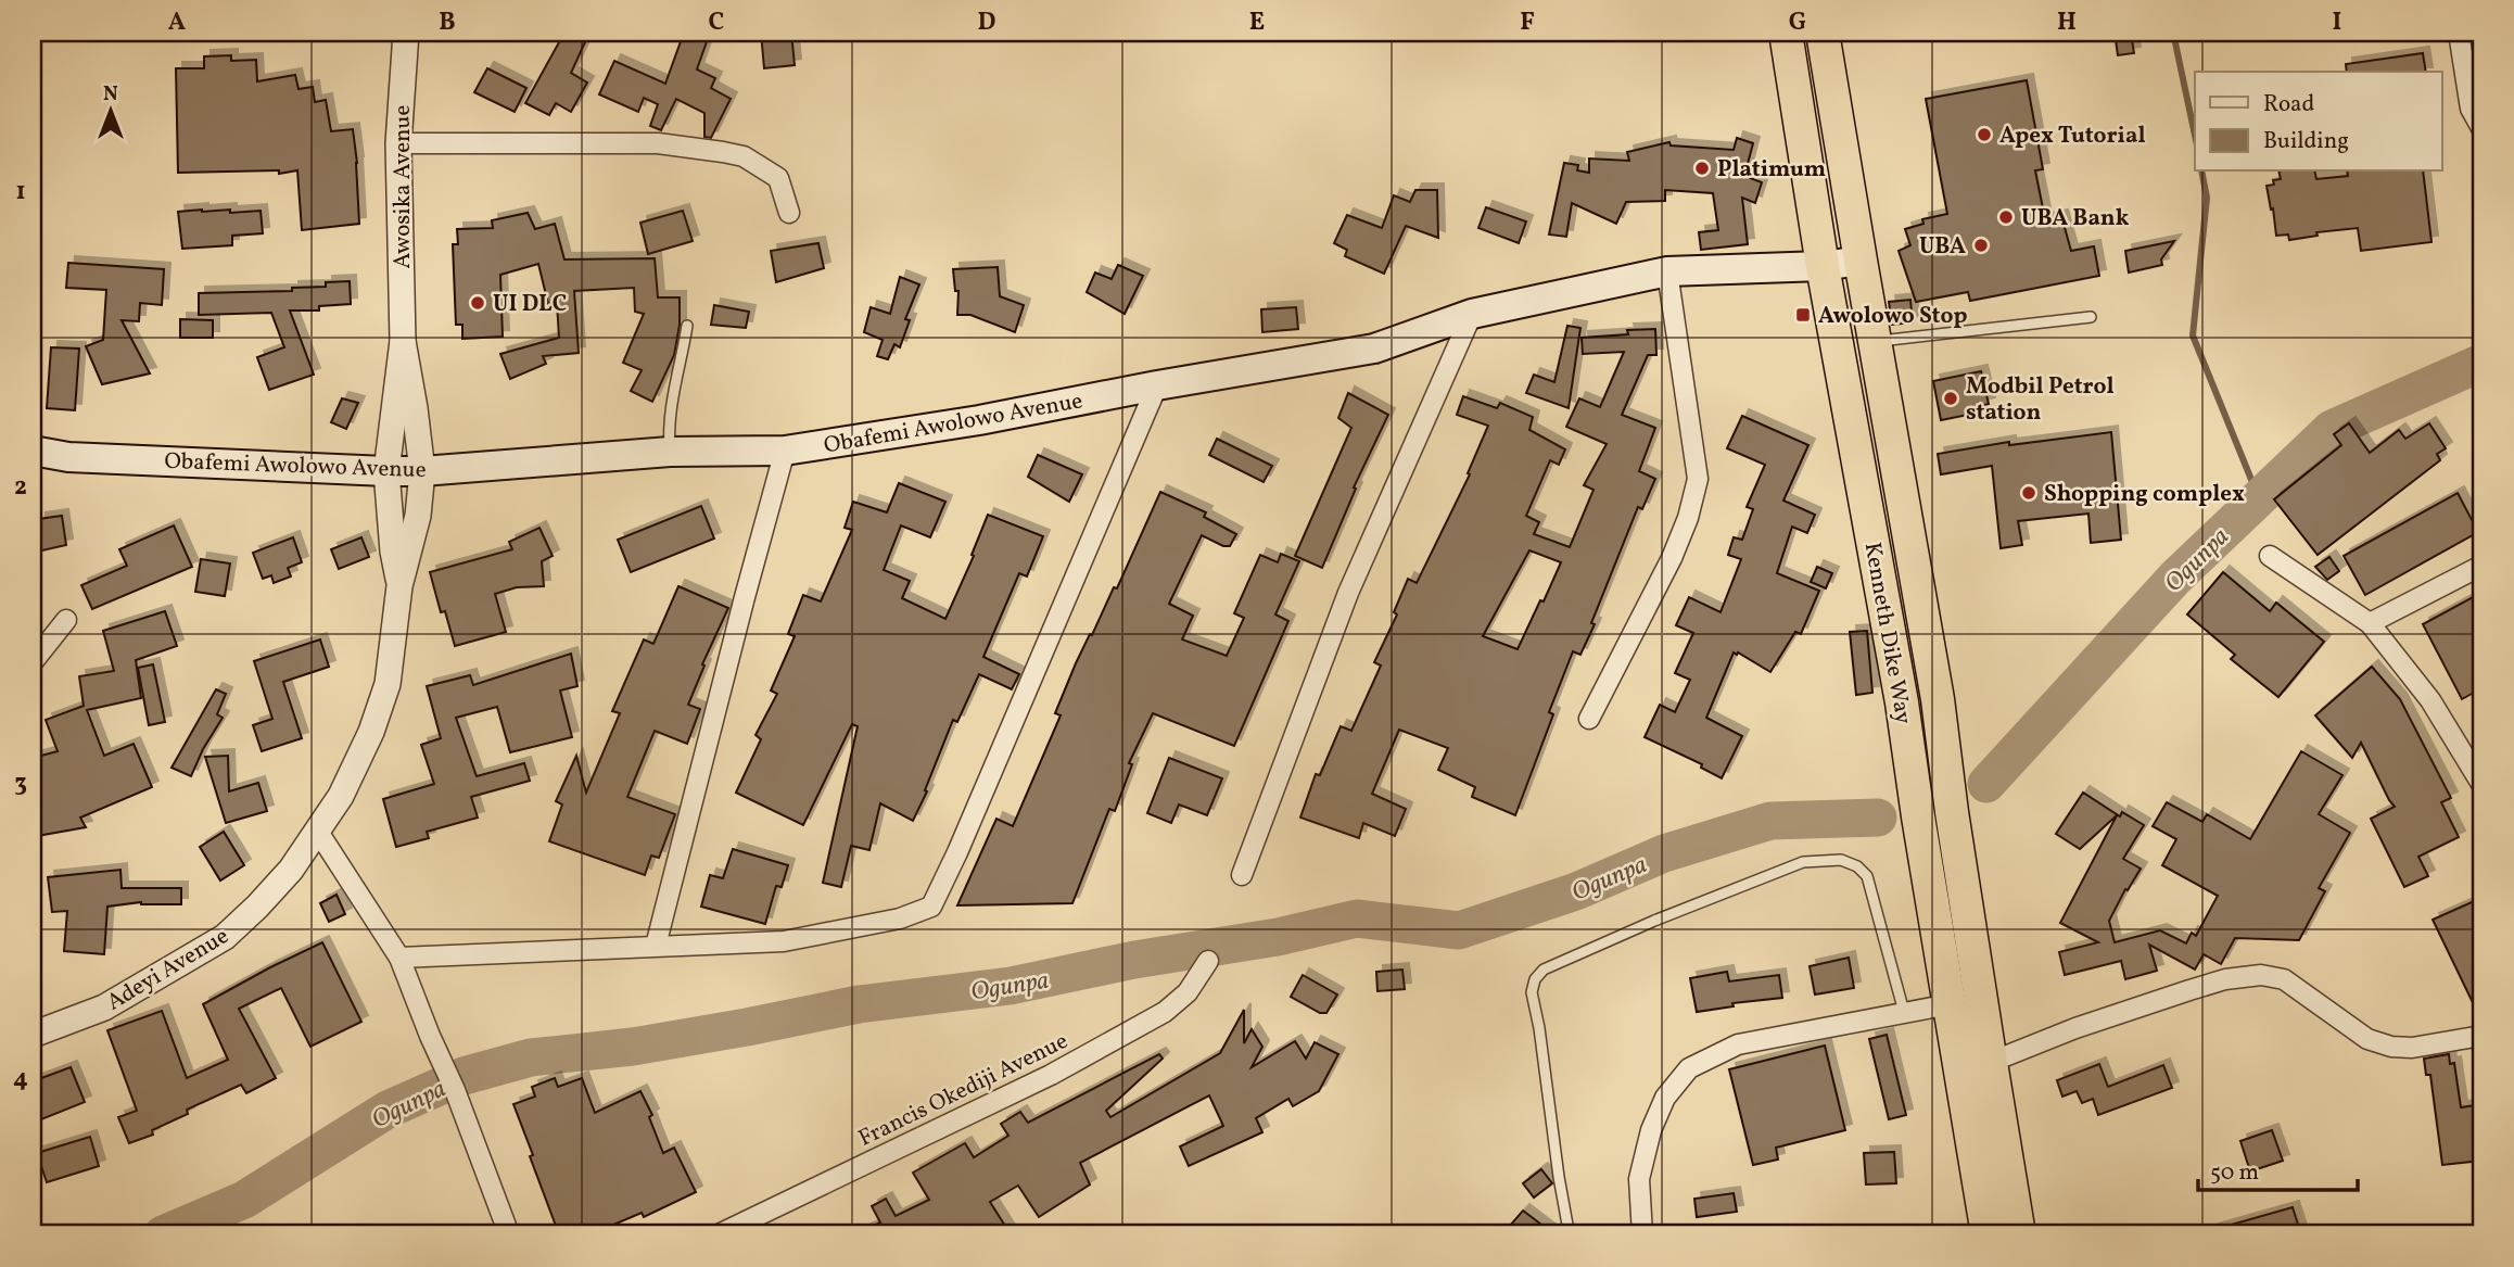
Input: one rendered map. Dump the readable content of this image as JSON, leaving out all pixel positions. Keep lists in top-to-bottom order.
{
  "streets": {
    "highway": ["Kenneth Dike Way"],
    "main road": ["Obafemi Awolowo Avenue"],
    "street": ["Awosika Avenue", "Adeyi Avenue", "Francis Okediji Avenue"]
  },
  "crossings": [
    ["Awosika Avenue", "Obafemi Awolowo Avenue"],
    ["Awosika Avenue", "Adeyi Avenue"],
    ["Obafemi Awolowo Avenue", "Kenneth Dike Way"],
    ["Obafemi Awolowo Avenue", "Adeyi Avenue"]
  ],
  "water": ["Ogunpa"],
  "places": {
    "other": [
      "Apex Tutorial",
      "Platimum",
      "UBA Bank",
      "UBA",
      "UI DLC",
      "Modbil Petrol station",
      "Shopping complex"
    ],
    "transit": ["Awolowo Stop"]
  },
  "legend": ["Road", "Building"],
  "scale_bar": "50 m",
  "north": "top",
  "grid": {
    "columns": [
      "A",
      "B",
      "C",
      "D",
      "E",
      "F",
      "G",
      "H",
      "I"
    ],
    "rows": [
      "1",
      "2",
      "3",
      "4"
    ]
  }
}
